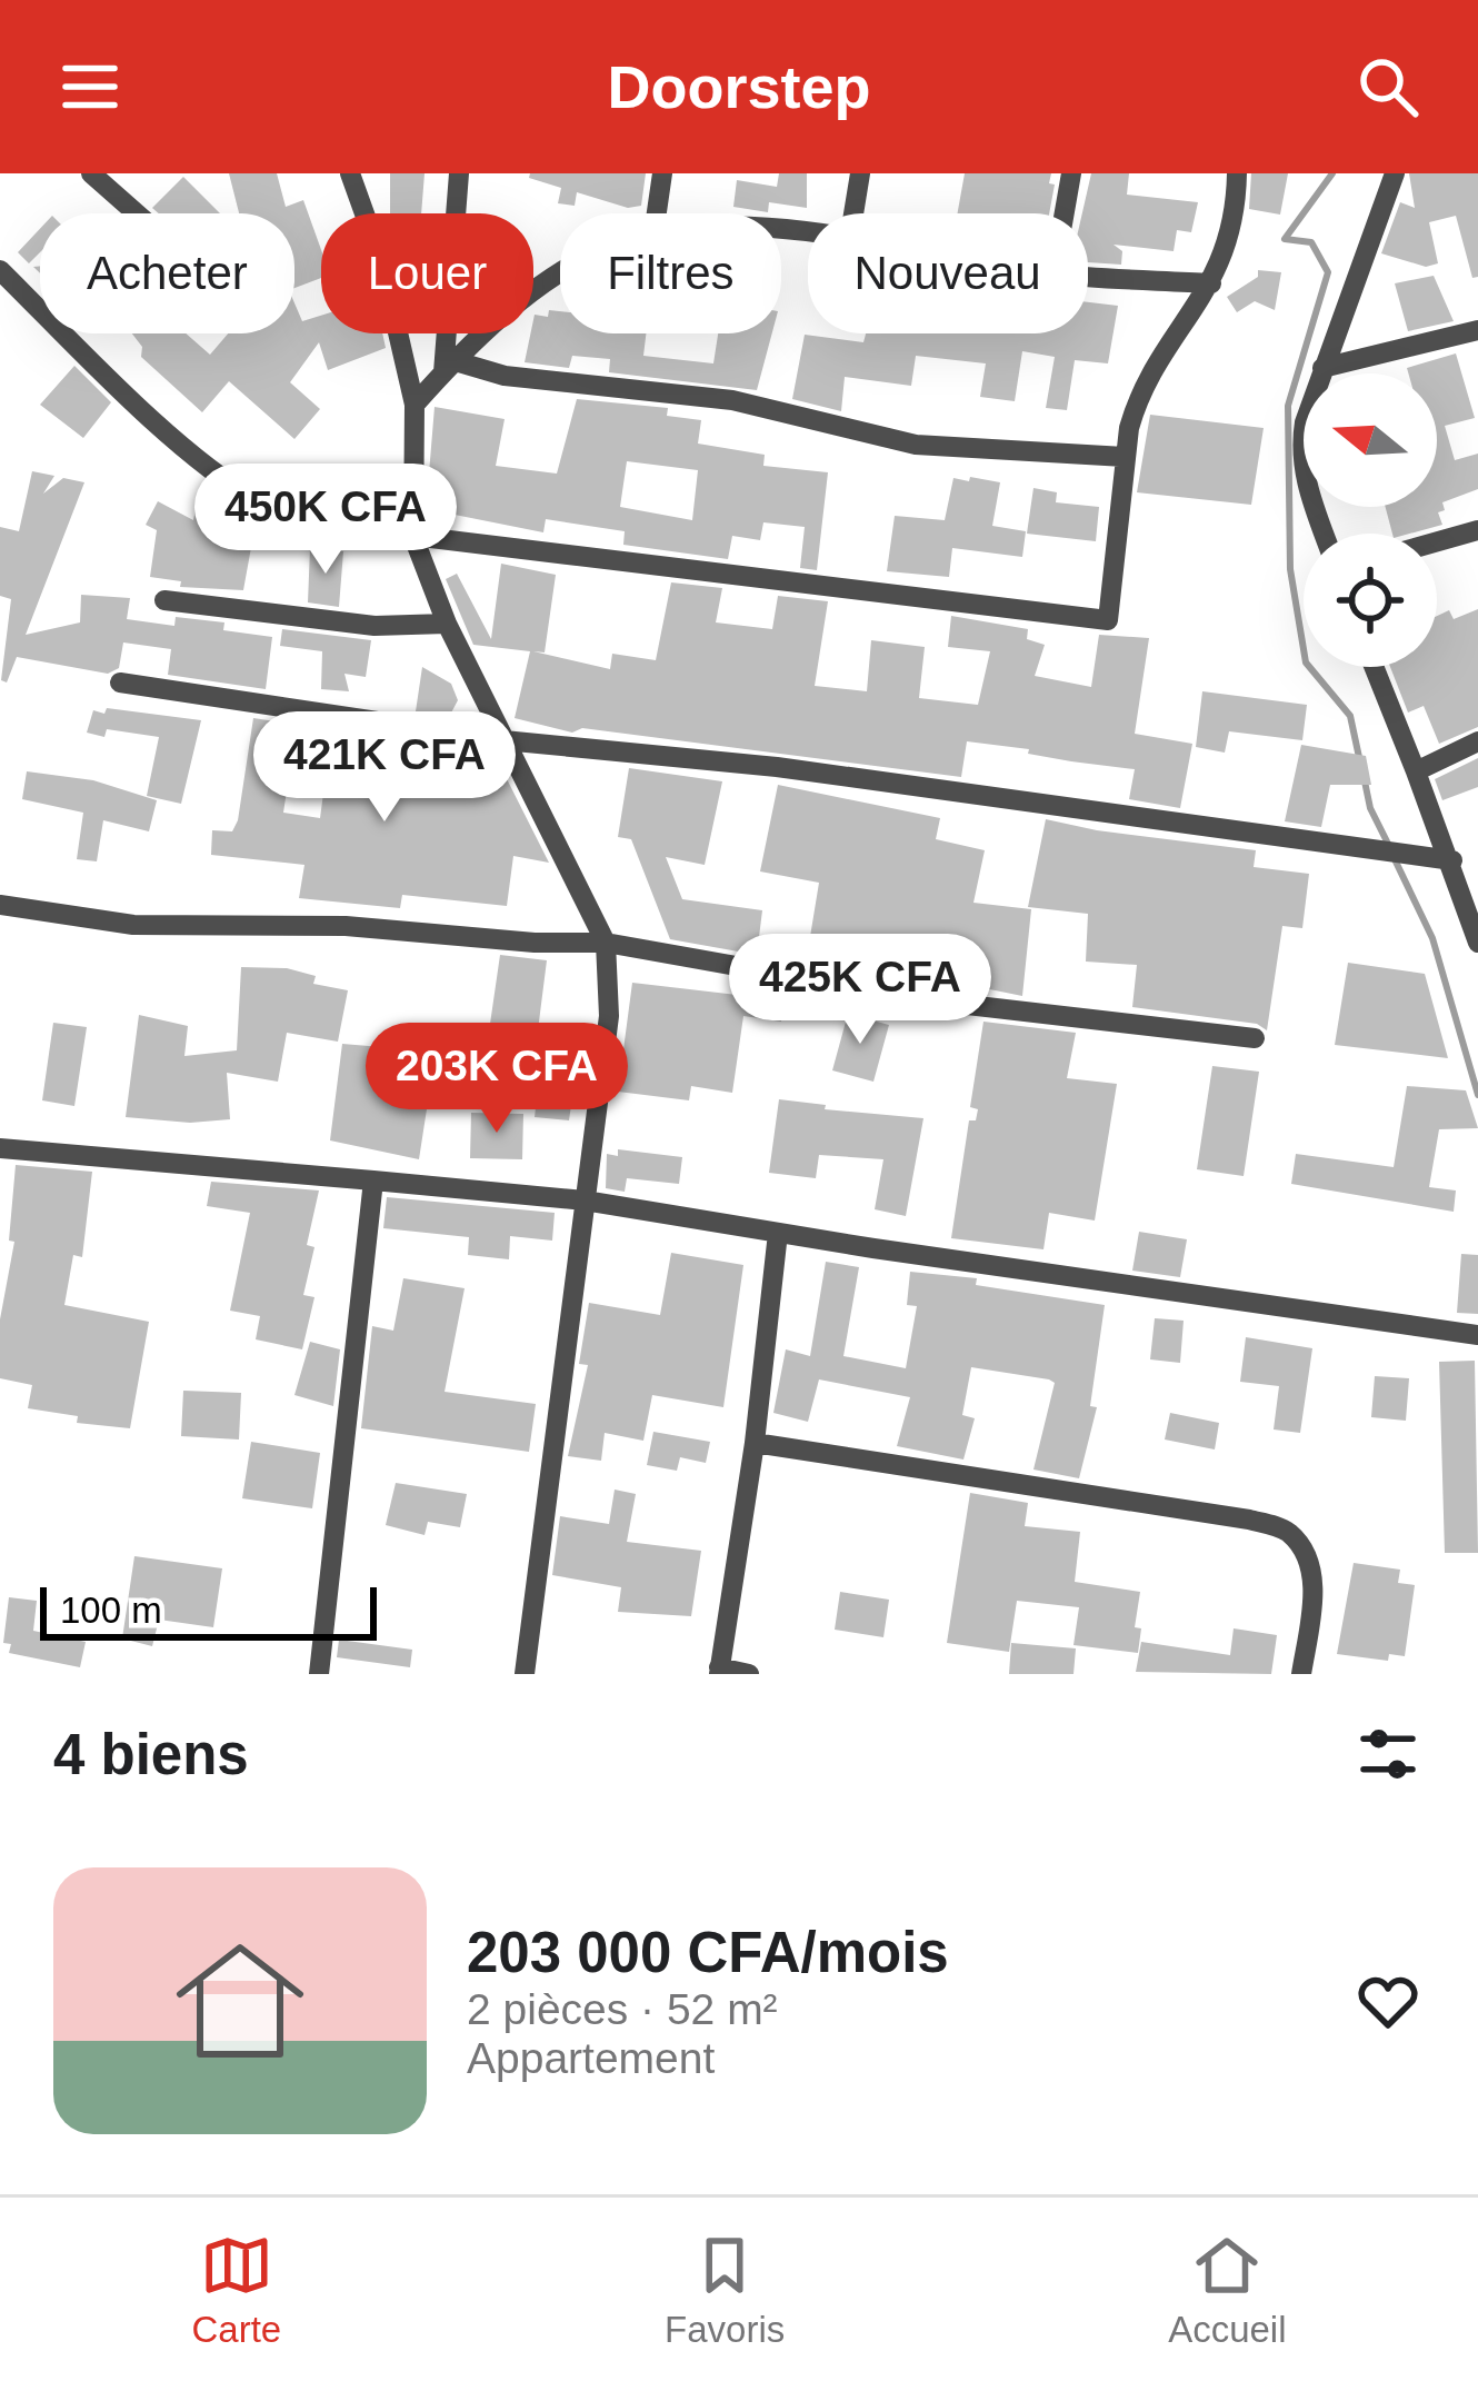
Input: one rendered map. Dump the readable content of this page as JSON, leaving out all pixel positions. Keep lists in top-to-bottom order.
{
  "scale_bar": "100 m",
  "north": "left",
  "page": {
    "header": "Doorstep",
    "chip": [
      "Acheter",
      "Louer",
      "Filtres",
      "Nouveau"
    ],
    "price": [
      "450K CFA",
      "421K CFA",
      "425K CFA",
      "203K CFA"
    ],
    "scale": "100 m",
    "heading": "4 biens",
    "list": [
      {
        "name": "203 000 CFA/mois",
        "note": "2 pièces · 52 m² · Appartement"
      }
    ],
    "tabs": ["Carte", "Favoris", "Accueil"]
  }
}
